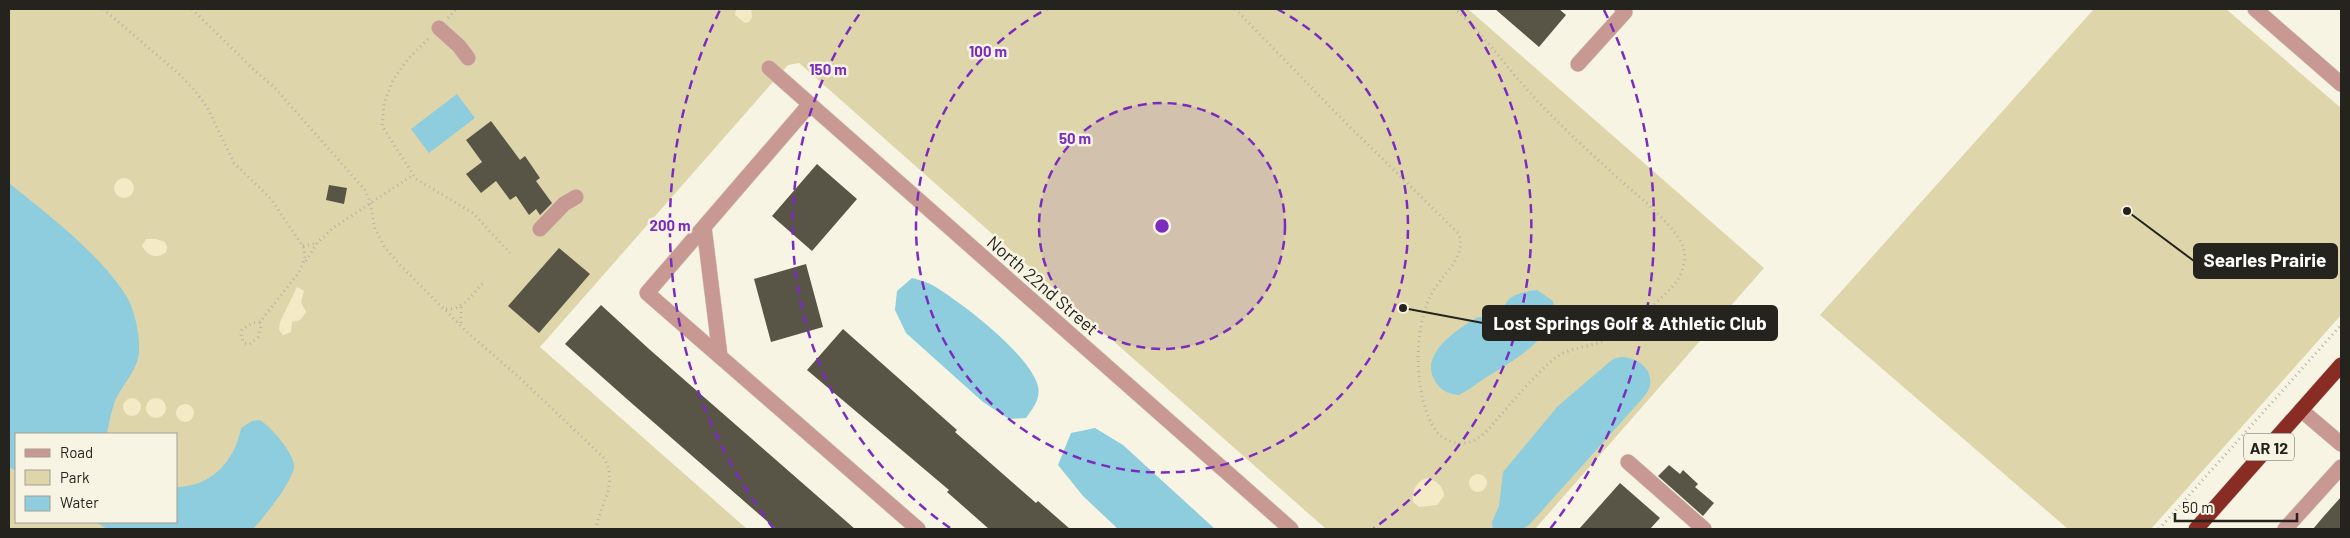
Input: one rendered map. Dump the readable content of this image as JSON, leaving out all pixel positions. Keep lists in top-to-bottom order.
{
  "streets": {
    "highway": ["AR 12"],
    "street": ["North 22nd Street"]
  },
  "places": ["Searles Prairie", "Lost Springs Golf & Athletic Club"],
  "legend": ["Road", "Park", "Water"],
  "scale_bar": "50 m",
  "rings": [
    "100 m",
    "150 m",
    "50 m",
    "200 m"
  ]
}
